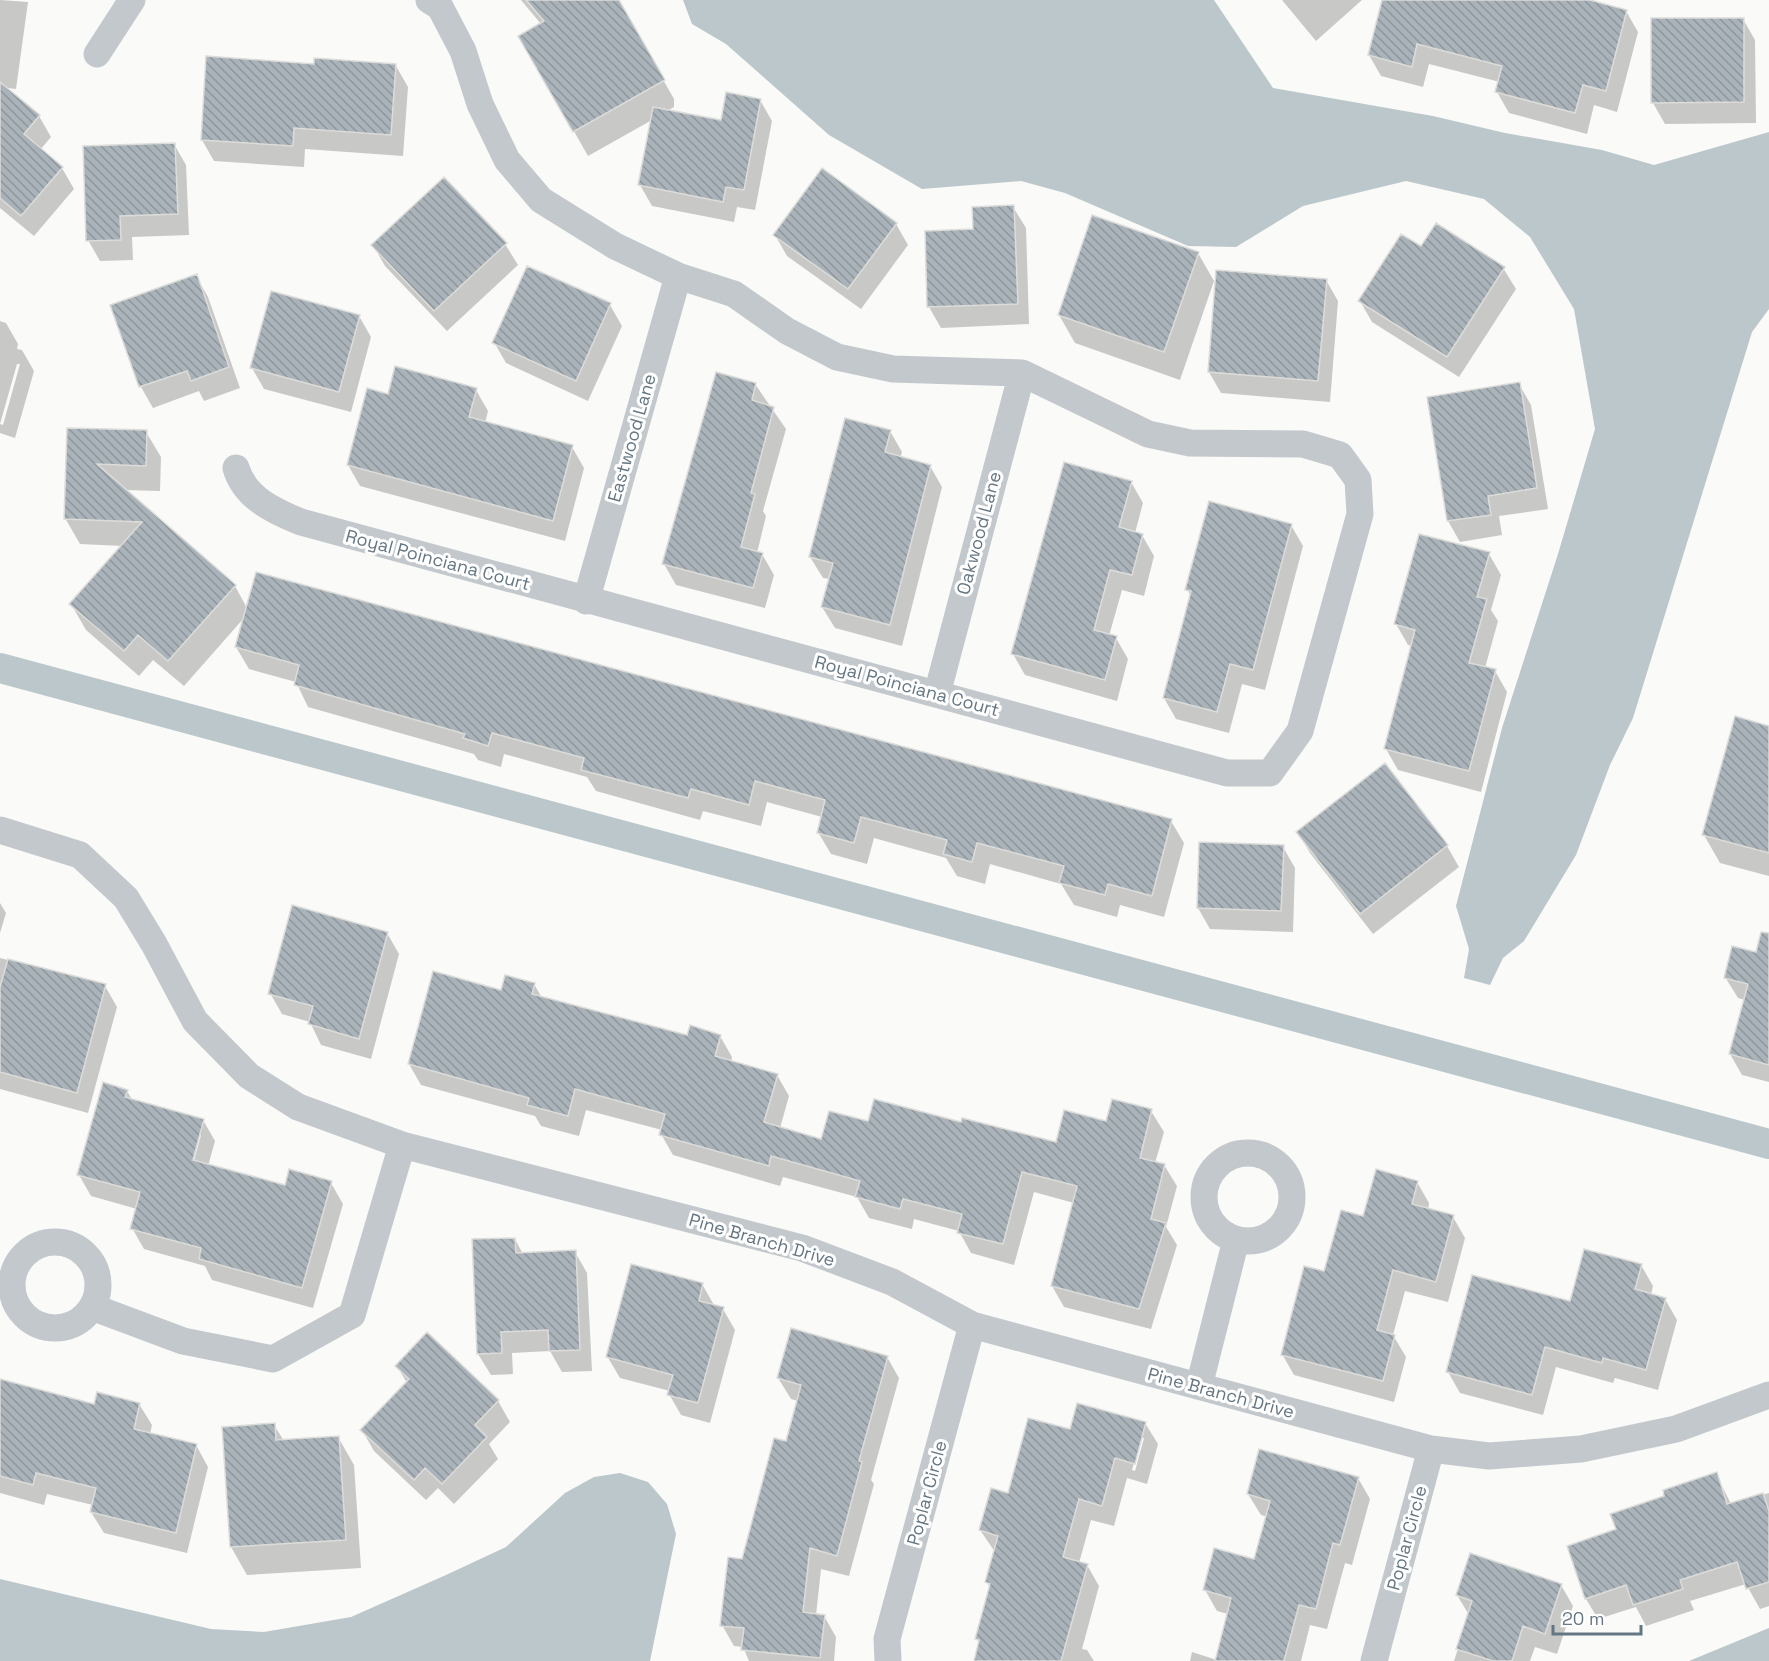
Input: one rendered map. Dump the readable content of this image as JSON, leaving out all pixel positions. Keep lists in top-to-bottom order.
{
  "streets": {
    "street": [
      "Eastwood Lane",
      "Oakwood Lane",
      "Royal Poinciana Court",
      "Pine Branch Drive",
      "Poplar Circle"
    ]
  },
  "crossings": [
    ["Eastwood Lane", "Royal Poinciana Court"],
    ["Oakwood Lane", "Royal Poinciana Court"],
    ["Pine Branch Drive", "Poplar Circle"]
  ],
  "scale_bar": "20 m"
}
